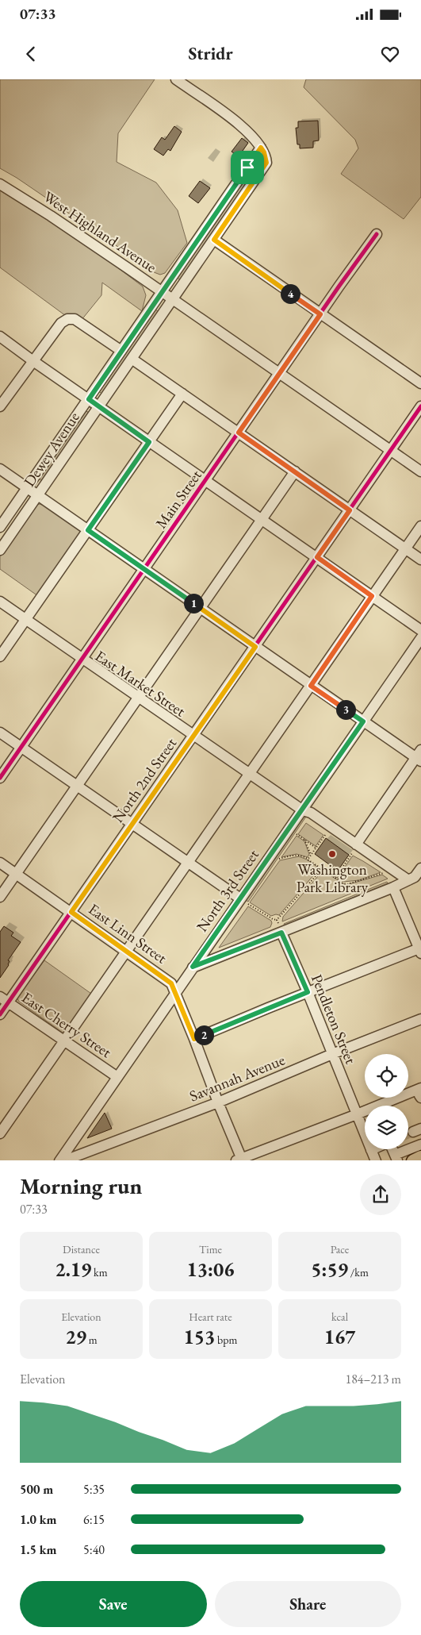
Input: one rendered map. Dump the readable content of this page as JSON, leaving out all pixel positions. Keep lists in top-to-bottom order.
{
  "streets": {
    "street": [
      "West Highland Avenue",
      "Dewey Avenue",
      "Main Street",
      "East Market Street",
      "North 2nd Street",
      "North 3rd Street",
      "East Linn Street",
      "Pendleton Street",
      "East Cherry Street",
      "Savannah Avenue"
    ]
  },
  "crossings": [
    ["West Highland Avenue", "Dewey Avenue"],
    ["West Highland Avenue", "Main Street"],
    ["West Highland Avenue", "North 2nd Street"],
    ["Main Street", "East Market Street"],
    ["East Market Street", "North 2nd Street"],
    ["East Market Street", "North 3rd Street"],
    ["North 2nd Street", "East Linn Street"],
    ["North 2nd Street", "East Cherry Street"],
    ["North 3rd Street", "East Linn Street"],
    ["North 3rd Street", "East Cherry Street"],
    ["East Linn Street", "Savannah Avenue"],
    ["Pendleton Street", "Savannah Avenue"]
  ],
  "places": ["Washington Park Library"],
  "page": {
    "status": "07:33",
    "header": "Stridr",
    "pins": [
      "4",
      "1",
      "3",
      "2"
    ],
    "heading": ["Morning run", "07:33"],
    "stats": [
      ["Distance", "2.19 km"],
      ["Time", "13:06"],
      ["Pace", "5:59 /km"],
      ["Elevation", "29 m"],
      ["Heart rate", "153 bpm"],
      ["kcal", "167"]
    ],
    "chart": ["Elevation", "184–213 m"],
    "list": [
      {
        "name": "500 m",
        "note": "5:35"
      },
      {
        "name": "1.0 km",
        "note": "6:15"
      },
      {
        "name": "1.5 km",
        "note": "5:40"
      }
    ],
    "buttons": ["Save", "Share"]
  }
}
